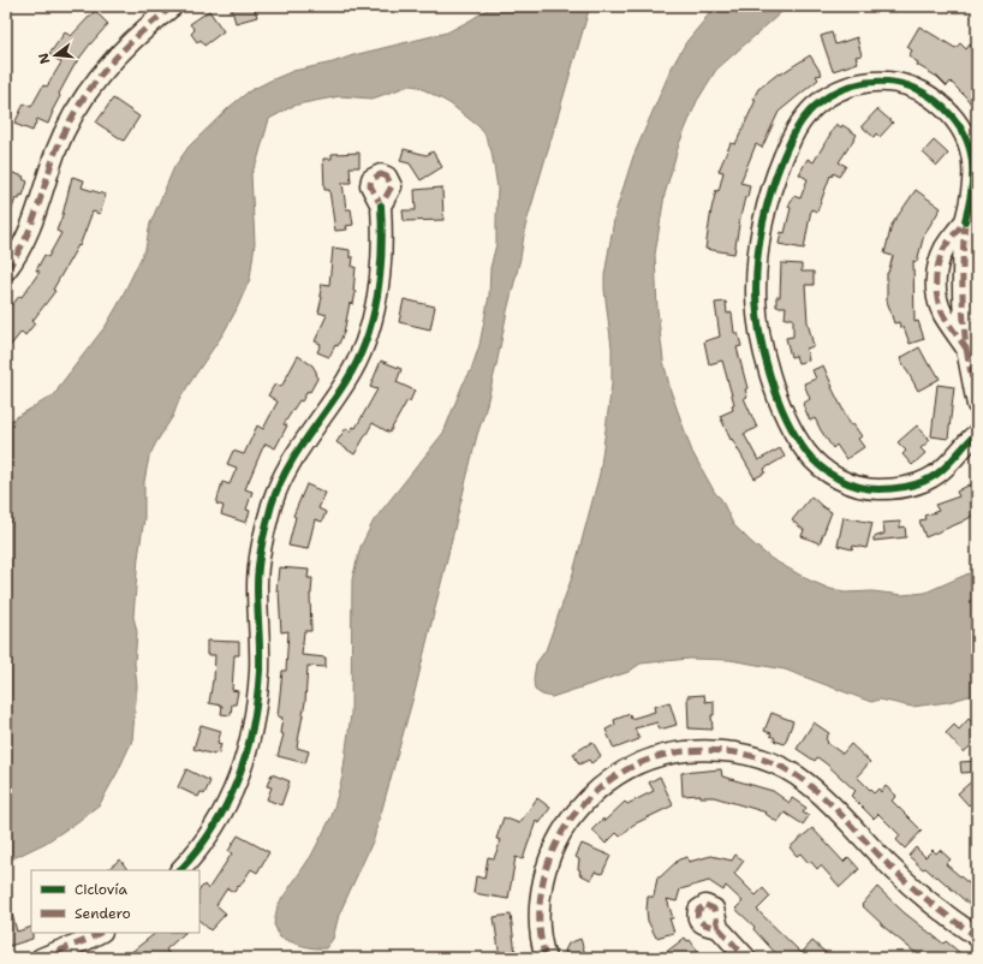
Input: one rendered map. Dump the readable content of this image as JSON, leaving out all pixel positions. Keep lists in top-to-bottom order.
{
  "legend": ["Ciclovía", "Sendero"],
  "north": "left"
}
